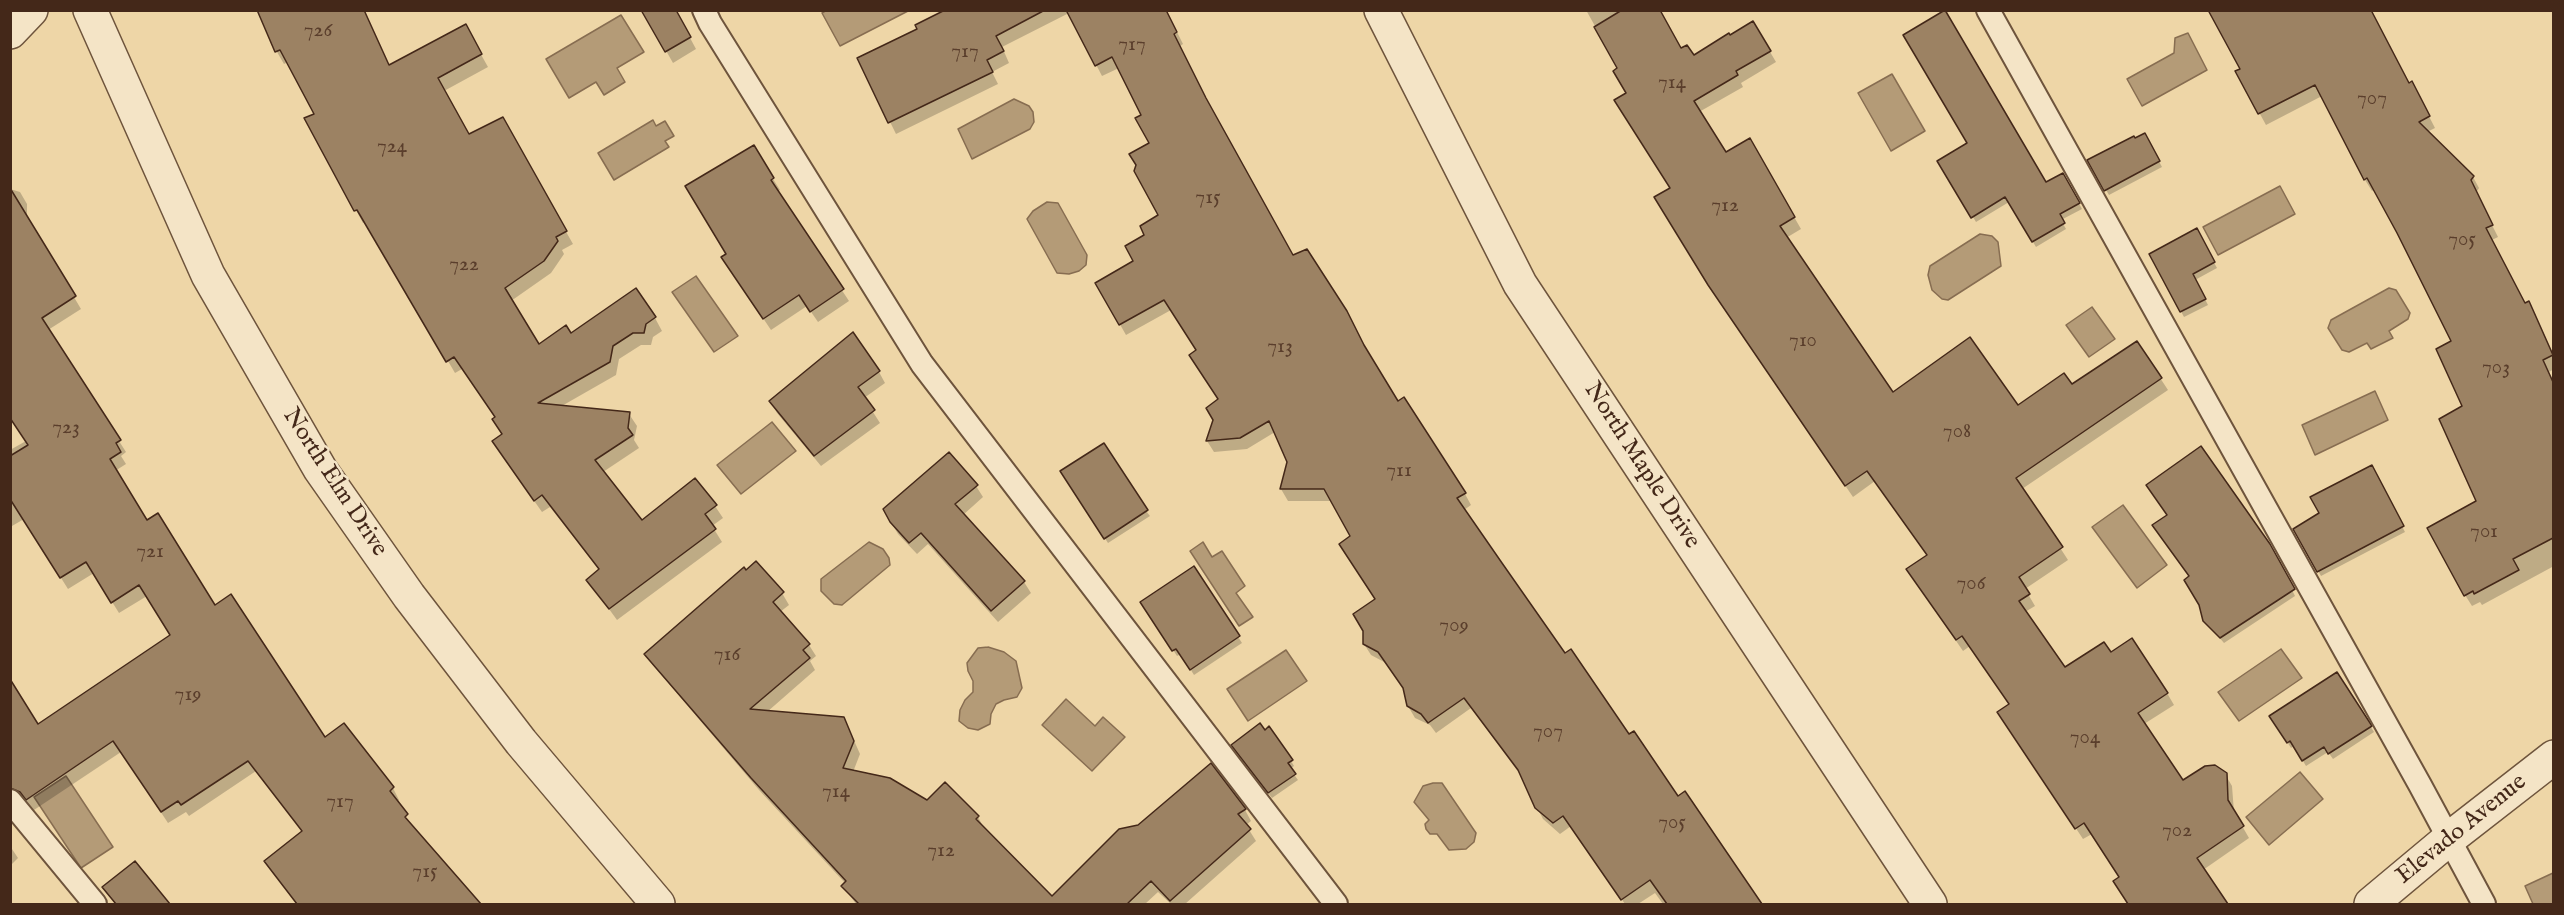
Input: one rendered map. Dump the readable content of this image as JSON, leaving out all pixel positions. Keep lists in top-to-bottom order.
{
  "streets": {
    "street": ["North Maple Drive", "North Elm Drive", "Elevado Avenue"]
  },
  "house_numbers": [
    "726",
    "717",
    "717",
    "714",
    "707",
    "724",
    "715",
    "712",
    "705",
    "722",
    "710",
    "713",
    "703",
    "723",
    "708",
    "711",
    "701",
    "721",
    "706",
    "709",
    "716",
    "719",
    "707",
    "704",
    "714",
    "717",
    "705",
    "702",
    "712",
    "715"
  ]
}
